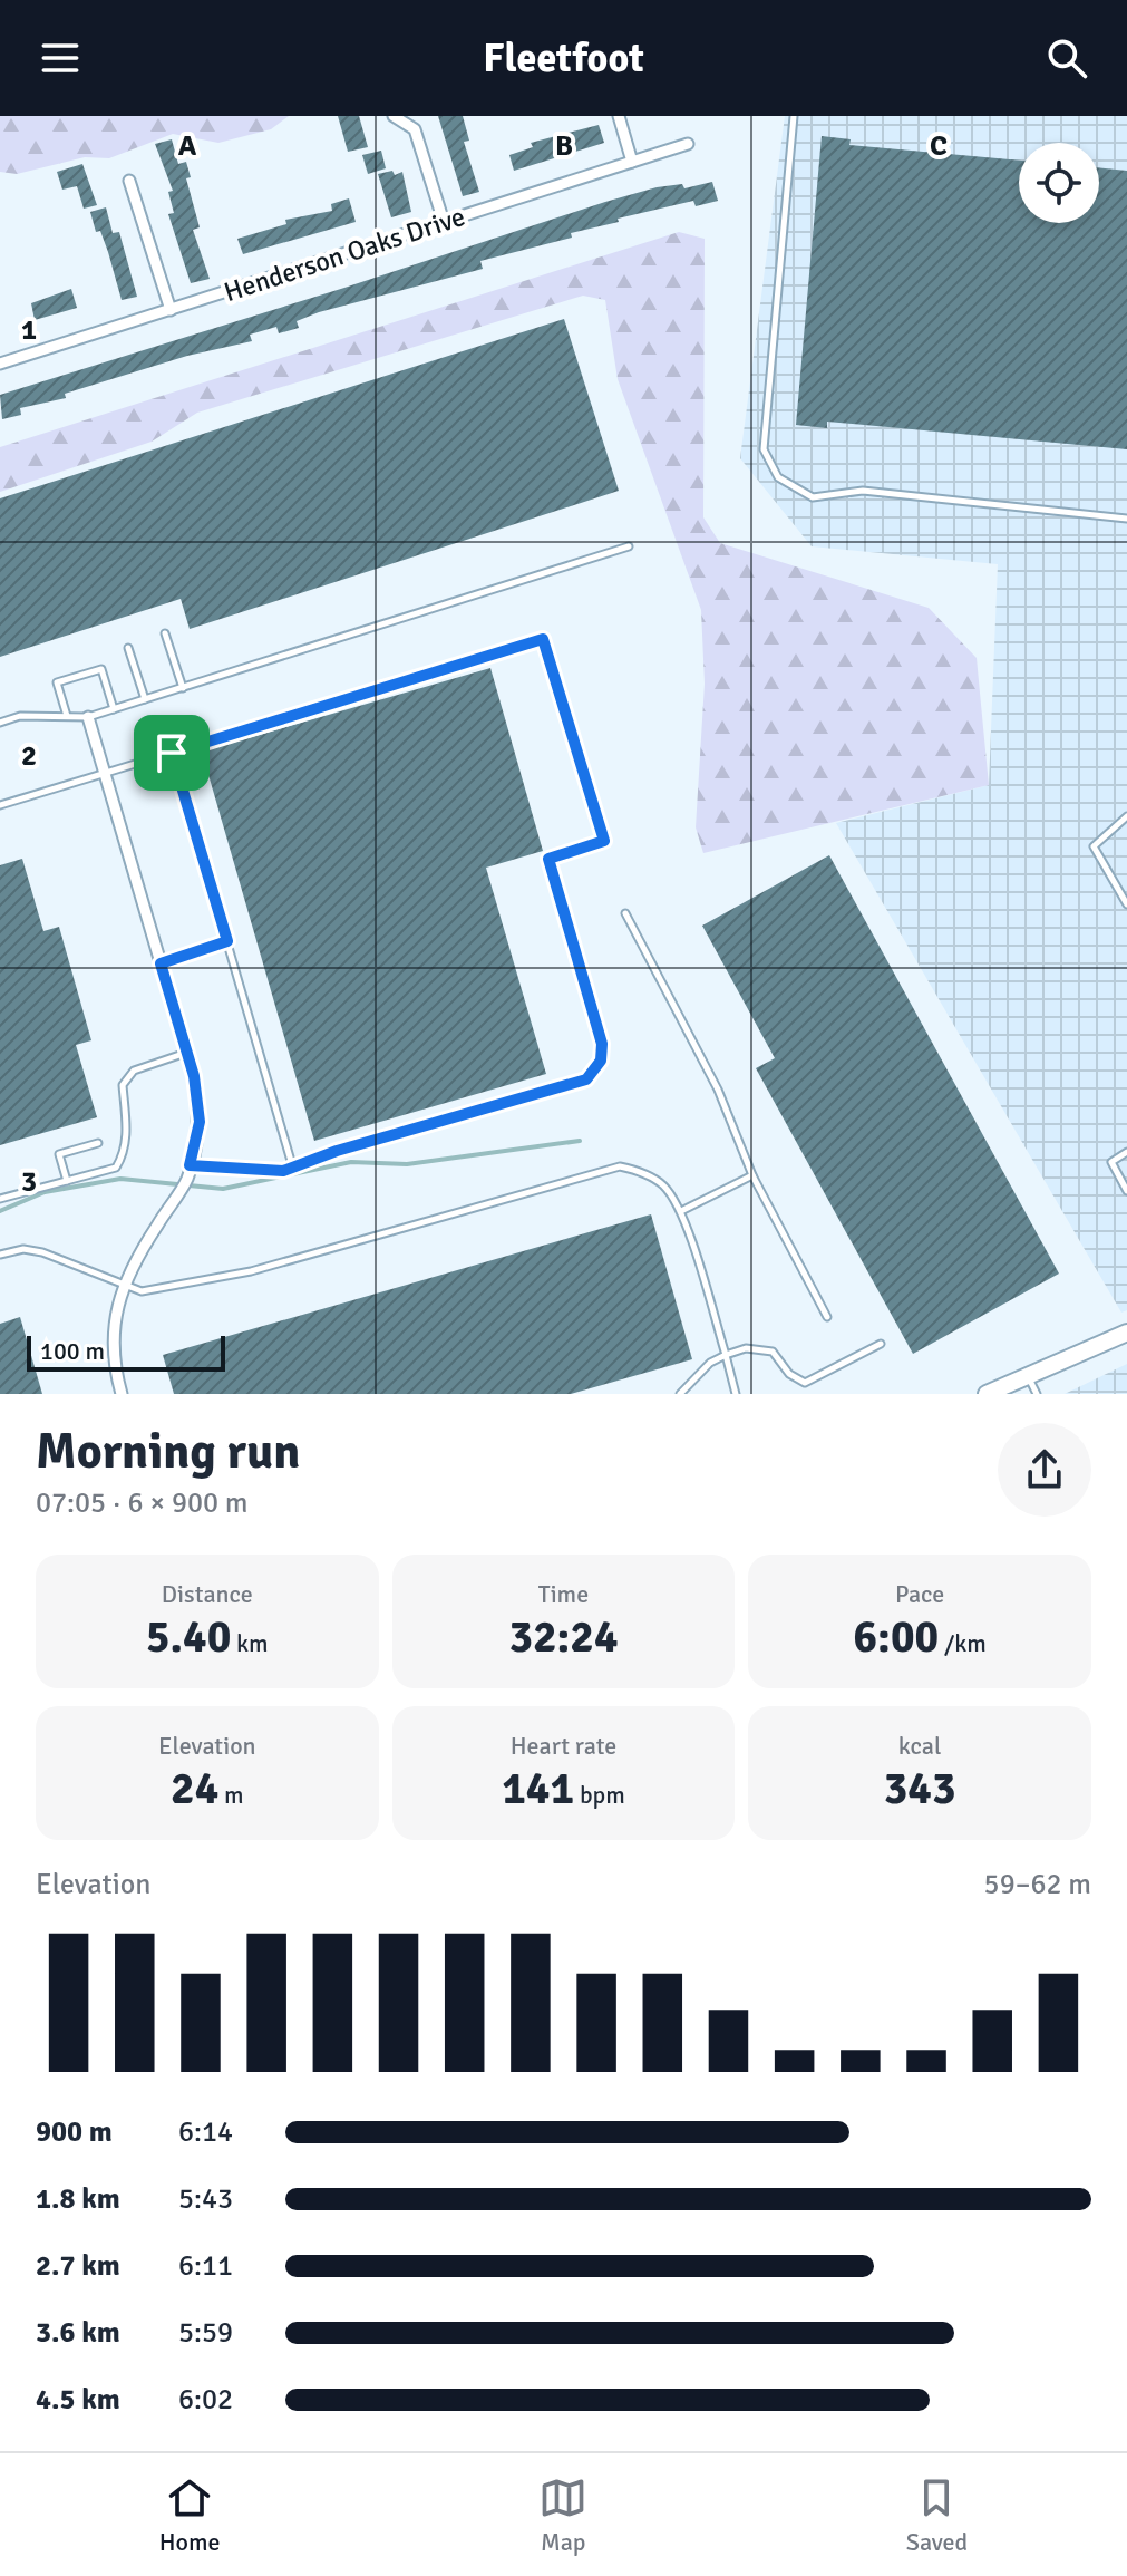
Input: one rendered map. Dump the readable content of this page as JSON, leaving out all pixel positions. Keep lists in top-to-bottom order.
{
  "streets": {
    "street": ["Henderson Oaks Drive"]
  },
  "scale_bar": "100 m",
  "page": {
    "header": "Fleetfoot",
    "scale": "100 m",
    "heading": ["Morning run", "07:05 · 6 × 900 m"],
    "stats": [
      ["Distance", "5.40 km"],
      ["Time", "32:24"],
      ["Pace", "6:00 /km"],
      ["Elevation", "24 m"],
      ["Heart rate", "141 bpm"],
      ["kcal", "343"]
    ],
    "chart": ["Elevation", "59–62 m"],
    "list": [
      {
        "name": "900 m",
        "note": "6:14"
      },
      {
        "name": "1.8 km",
        "note": "5:43"
      },
      {
        "name": "2.7 km",
        "note": "6:11"
      },
      {
        "name": "3.6 km",
        "note": "5:59"
      },
      {
        "name": "4.5 km",
        "note": "6:02"
      }
    ],
    "tabs": ["Home", "Map", "Saved"]
  },
  "grid": {
    "columns": ["A", "B", "C"],
    "rows": ["1", "2", "3"]
  }
}
